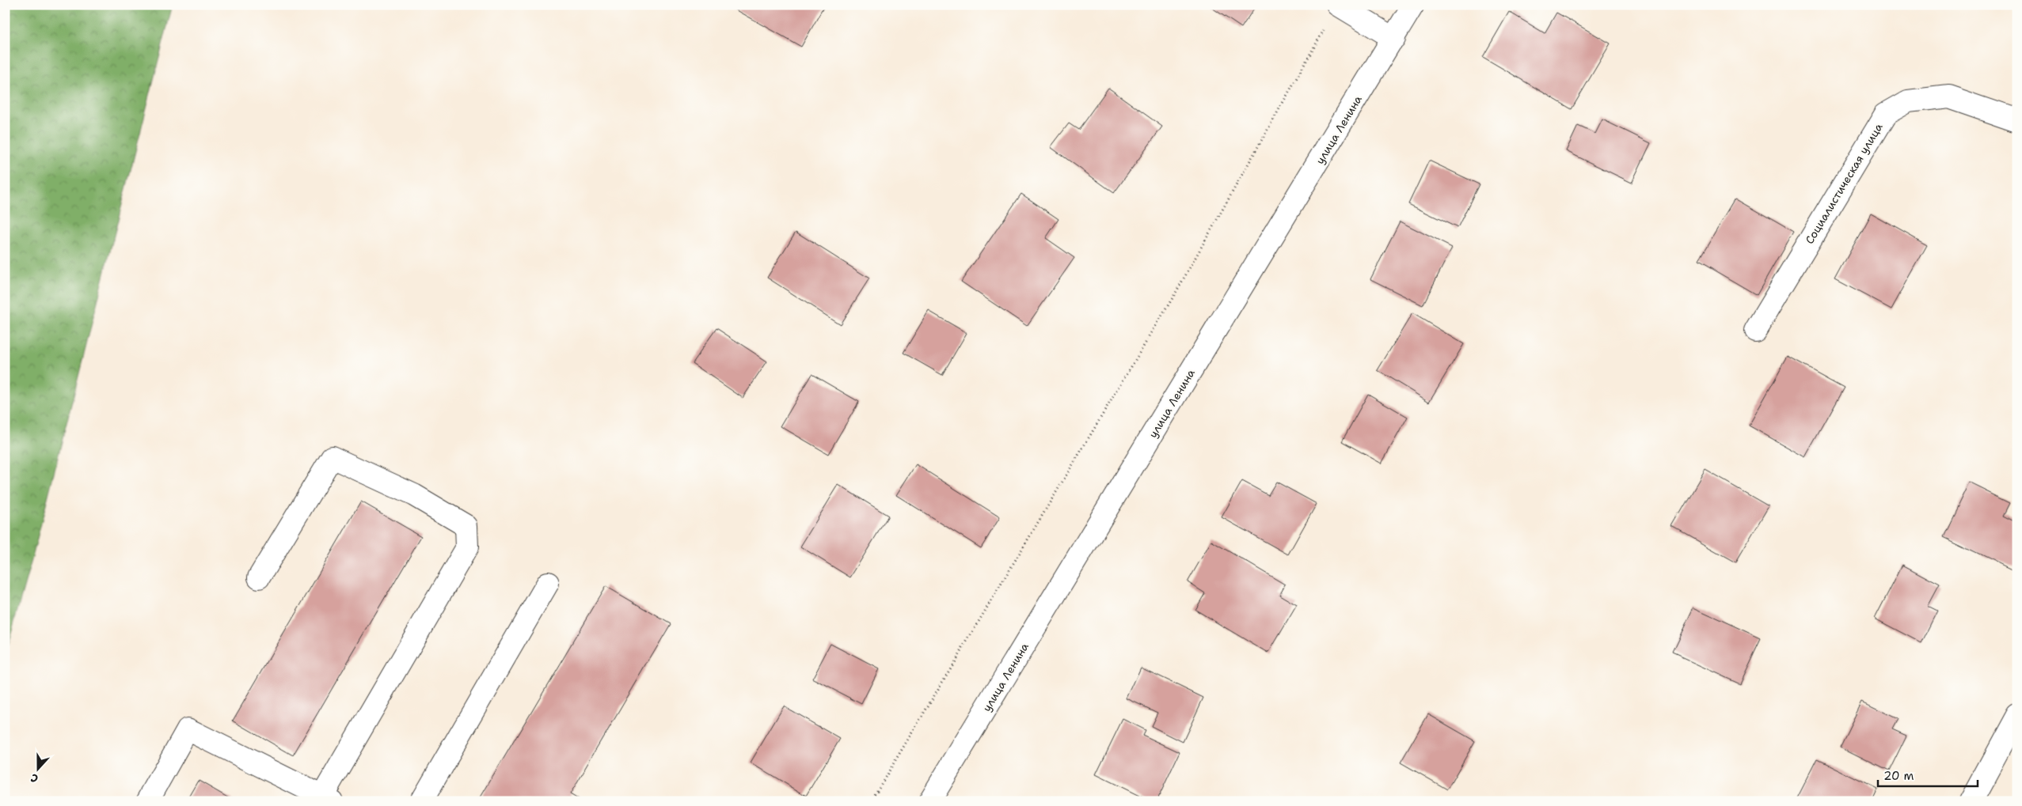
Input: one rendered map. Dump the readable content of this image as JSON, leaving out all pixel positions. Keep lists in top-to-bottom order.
{
  "streets": {
    "main road": ["улица Ленина", "Социалистическая улица"]
  },
  "scale_bar": "20 m",
  "north": "bottom"
}
